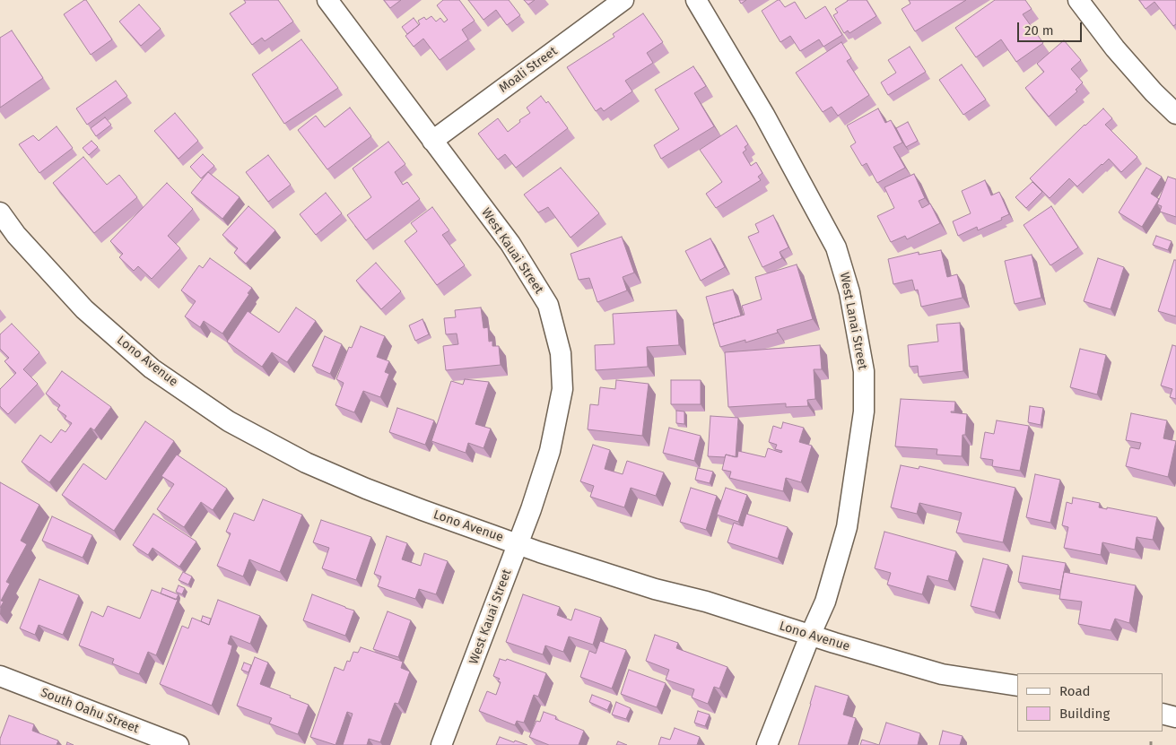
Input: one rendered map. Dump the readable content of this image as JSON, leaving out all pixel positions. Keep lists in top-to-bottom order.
{
  "streets": {
    "street": [
      "Moali Street",
      "West Kauai Street",
      "West Lanai Street",
      "Lono Avenue",
      "South Oahu Street"
    ]
  },
  "crossings": [
    ["Moali Street", "West Kauai Street"],
    ["West Kauai Street", "Lono Avenue"],
    ["West Lanai Street", "Lono Avenue"]
  ],
  "legend": ["Road", "Building"],
  "scale_bar": "20 m"
}
